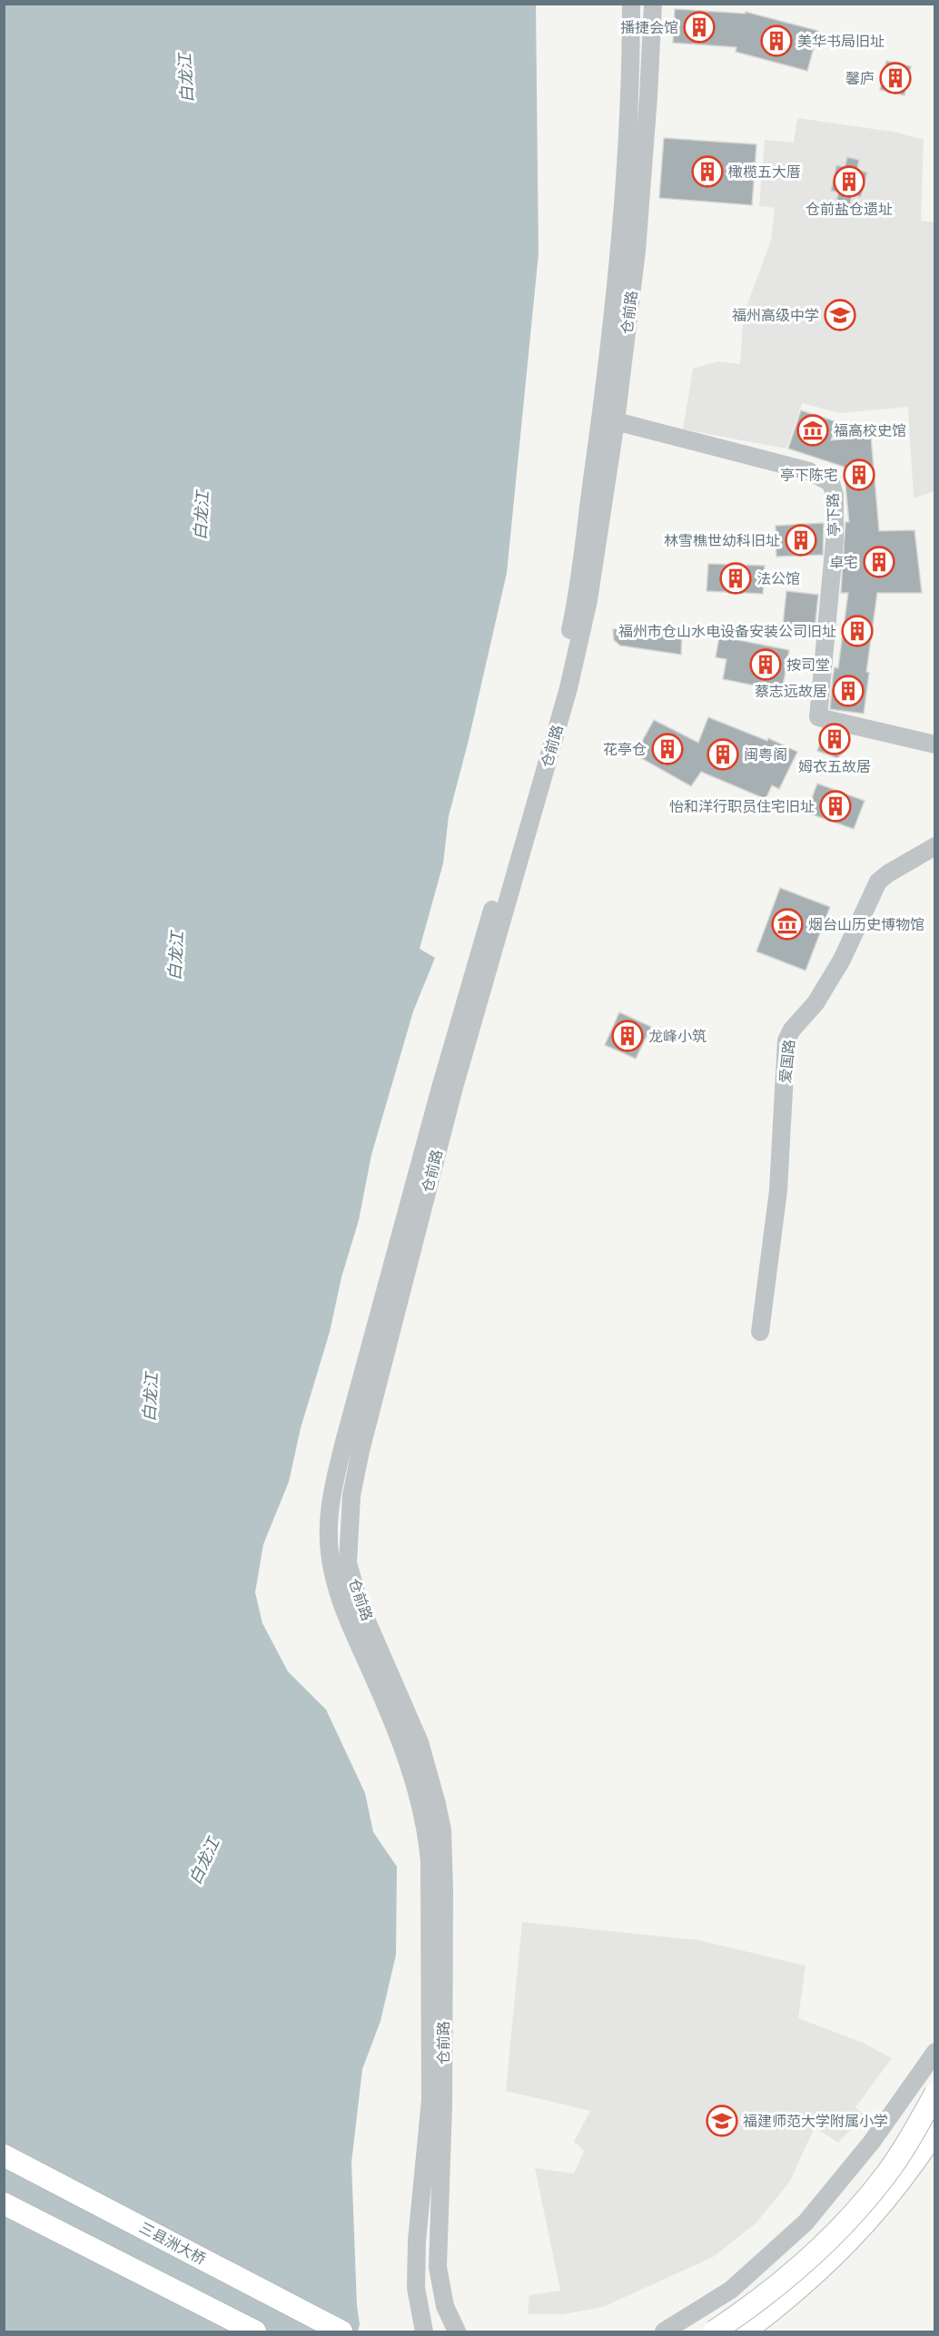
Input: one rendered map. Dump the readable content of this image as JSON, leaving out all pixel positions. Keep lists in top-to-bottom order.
{
  "streets": {
    "main road": ["三县洲大桥"],
    "street": ["仓前路", "亭下路", "爱国路"]
  },
  "crossings": [
    ["仓前路", "亭下路"]
  ],
  "water": ["白龙江"],
  "places": {
    "building": [
      "播捷会馆",
      "美华书局旧址",
      "馨庐",
      "橄榄五大厝",
      "仓前盐仓遗址",
      "亭下陈宅",
      "林雪樵世幼科旧址",
      "卓宅",
      "法公馆",
      "福州市仓山水电设备安装公司旧址",
      "按司堂",
      "蔡志远故居",
      "姆衣五故居",
      "花亭仓",
      "闽粤阁",
      "怡和洋行职员住宅旧址",
      "龙峰小筑"
    ],
    "school or university": ["福州高级中学", "福建师范大学附属小学"],
    "museum": ["福高校史馆", "烟台山历史博物馆"]
  }
}
